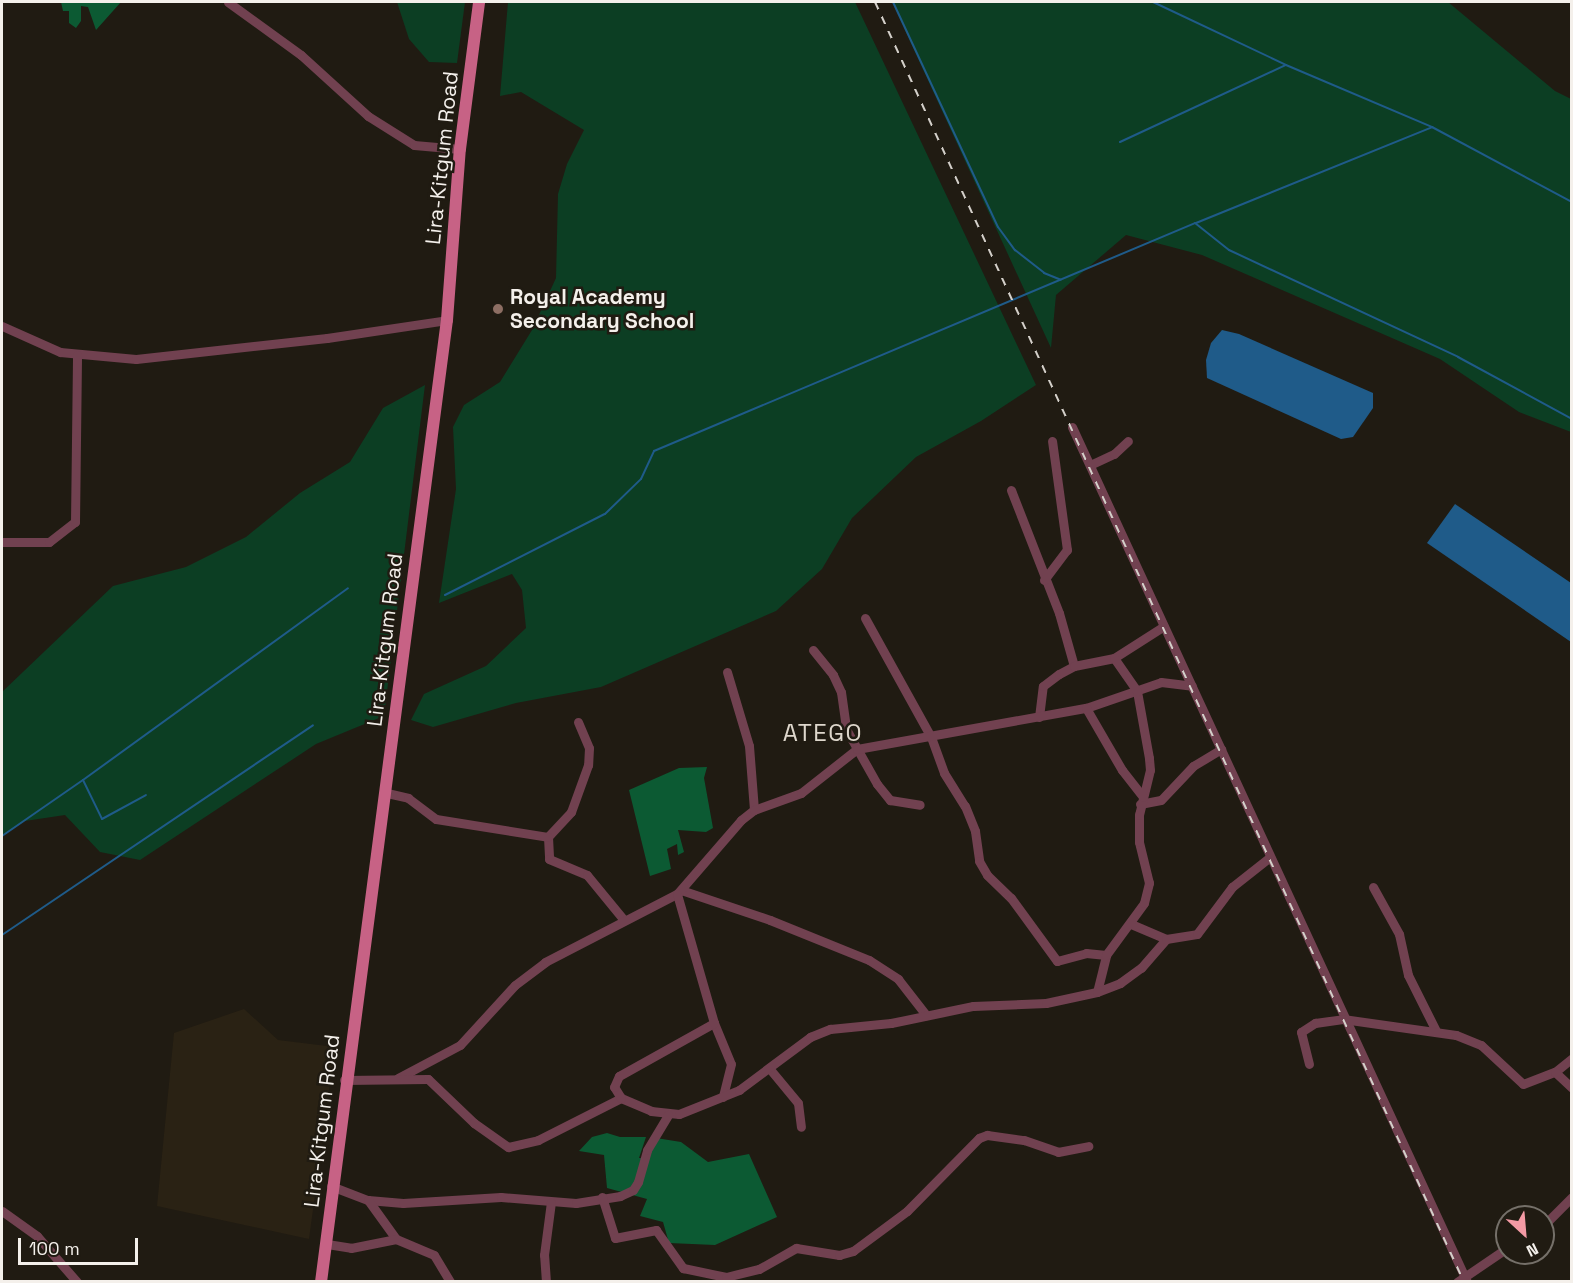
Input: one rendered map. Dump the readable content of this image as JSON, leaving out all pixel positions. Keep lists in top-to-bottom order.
{
  "streets": {
    "main road": ["Lira-Kitgum Road"]
  },
  "districts": ["ATEGO"],
  "places": ["Royal Academy Secondary School"],
  "scale_bar": "100 m",
  "north": "bottom right"
}
